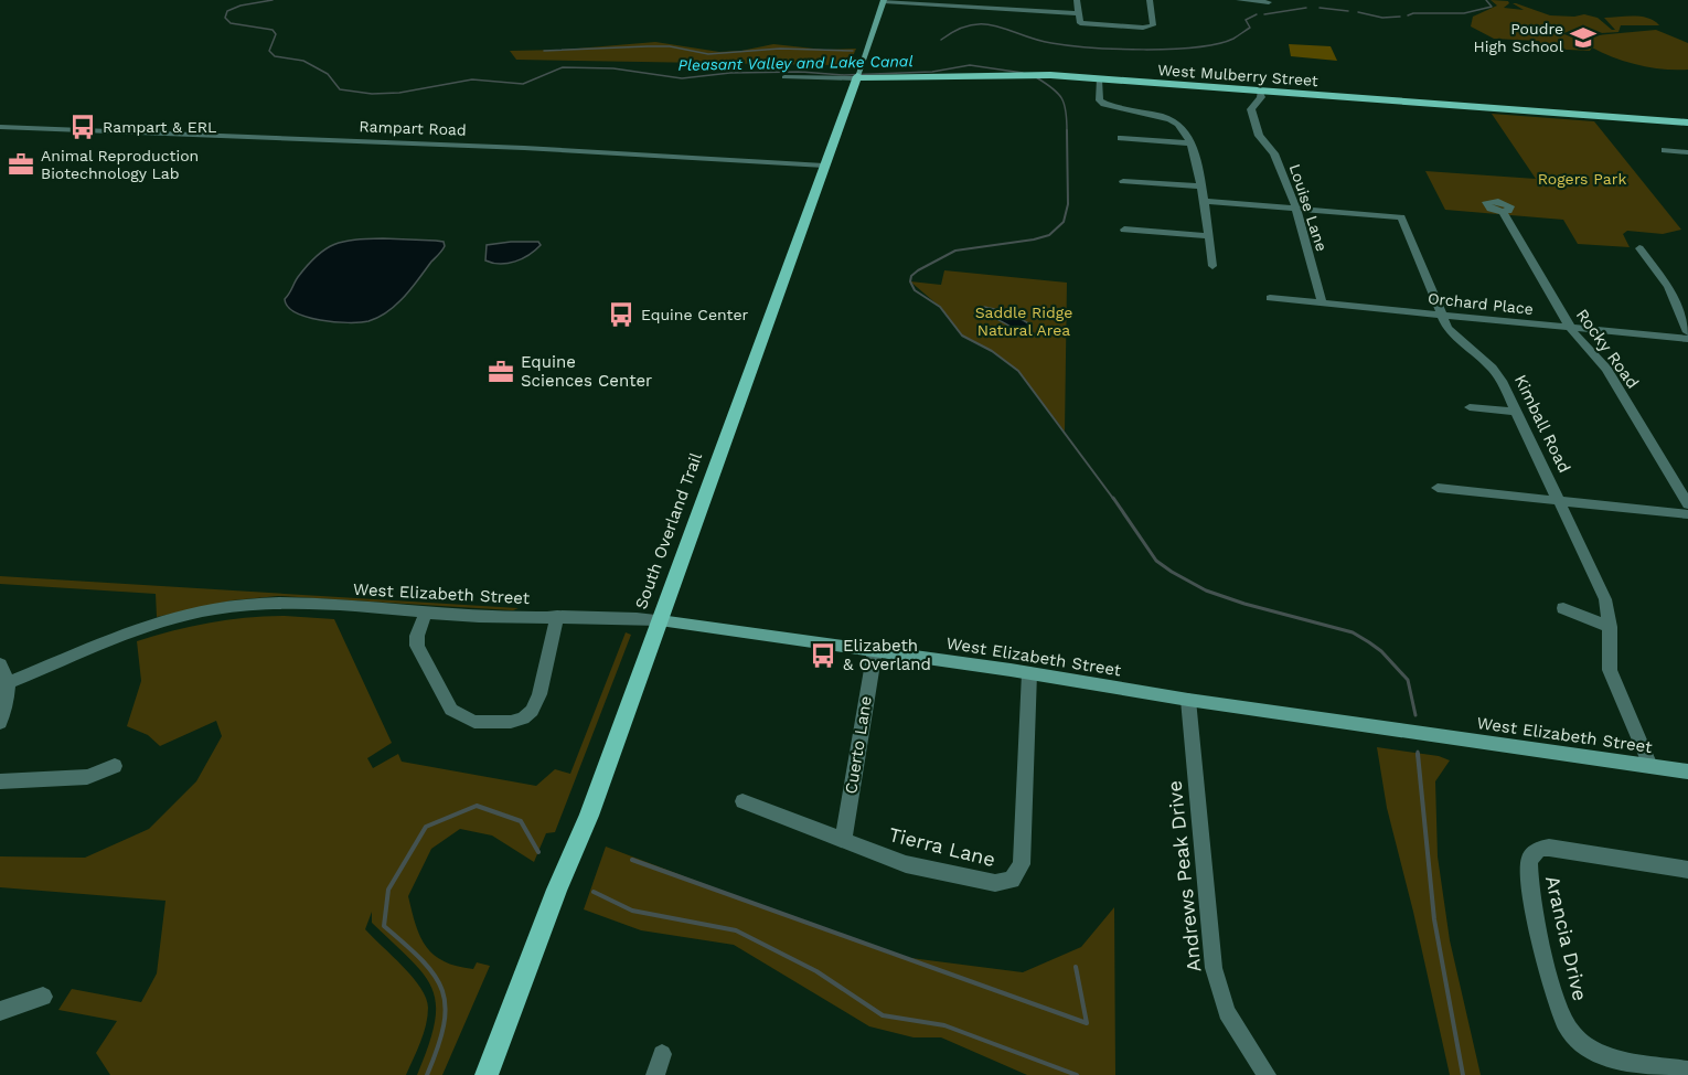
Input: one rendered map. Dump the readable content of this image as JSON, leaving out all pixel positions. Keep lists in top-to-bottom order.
{
  "streets": {
    "main road": ["West Mulberry Street", "South Overland Trail", "West Elizabeth Street"],
    "street": [
      "Rampart Road",
      "Louise Lane",
      "Orchard Place",
      "Rocky Road",
      "Kimball Road",
      "Cuerto Lane",
      "Tierra Lane",
      "Andrews Peak Drive",
      "Arancia Drive"
    ]
  },
  "crossings": [
    ["West Mulberry Street", "Louise Lane"],
    ["West Mulberry Street", "South Overland Trail"],
    ["Rampart Road", "South Overland Trail"],
    ["Louise Lane", "Orchard Place"],
    ["Louise Lane", "Kimball Road"],
    ["Orchard Place", "Rocky Road"],
    ["Orchard Place", "Kimball Road"],
    ["Kimball Road", "West Elizabeth Street"],
    ["South Overland Trail", "West Elizabeth Street"],
    ["West Elizabeth Street", "Cuerto Lane"],
    ["West Elizabeth Street", "Tierra Lane"],
    ["West Elizabeth Street", "Andrews Peak Drive"],
    ["Cuerto Lane", "Tierra Lane"]
  ],
  "water": ["Pleasant Valley and Lake Canal"],
  "parks": ["Rogers Park", "Saddle Ridge Natural Area"],
  "places": {
    "school or university": ["Poudre High School"],
    "bus stop": ["Rampart & ERL", "Equine Center", "Elizabeth & Overland"],
    "office": ["Animal Reproduction Biotechnology Lab", "Equine Sciences Center"]
  }
}
